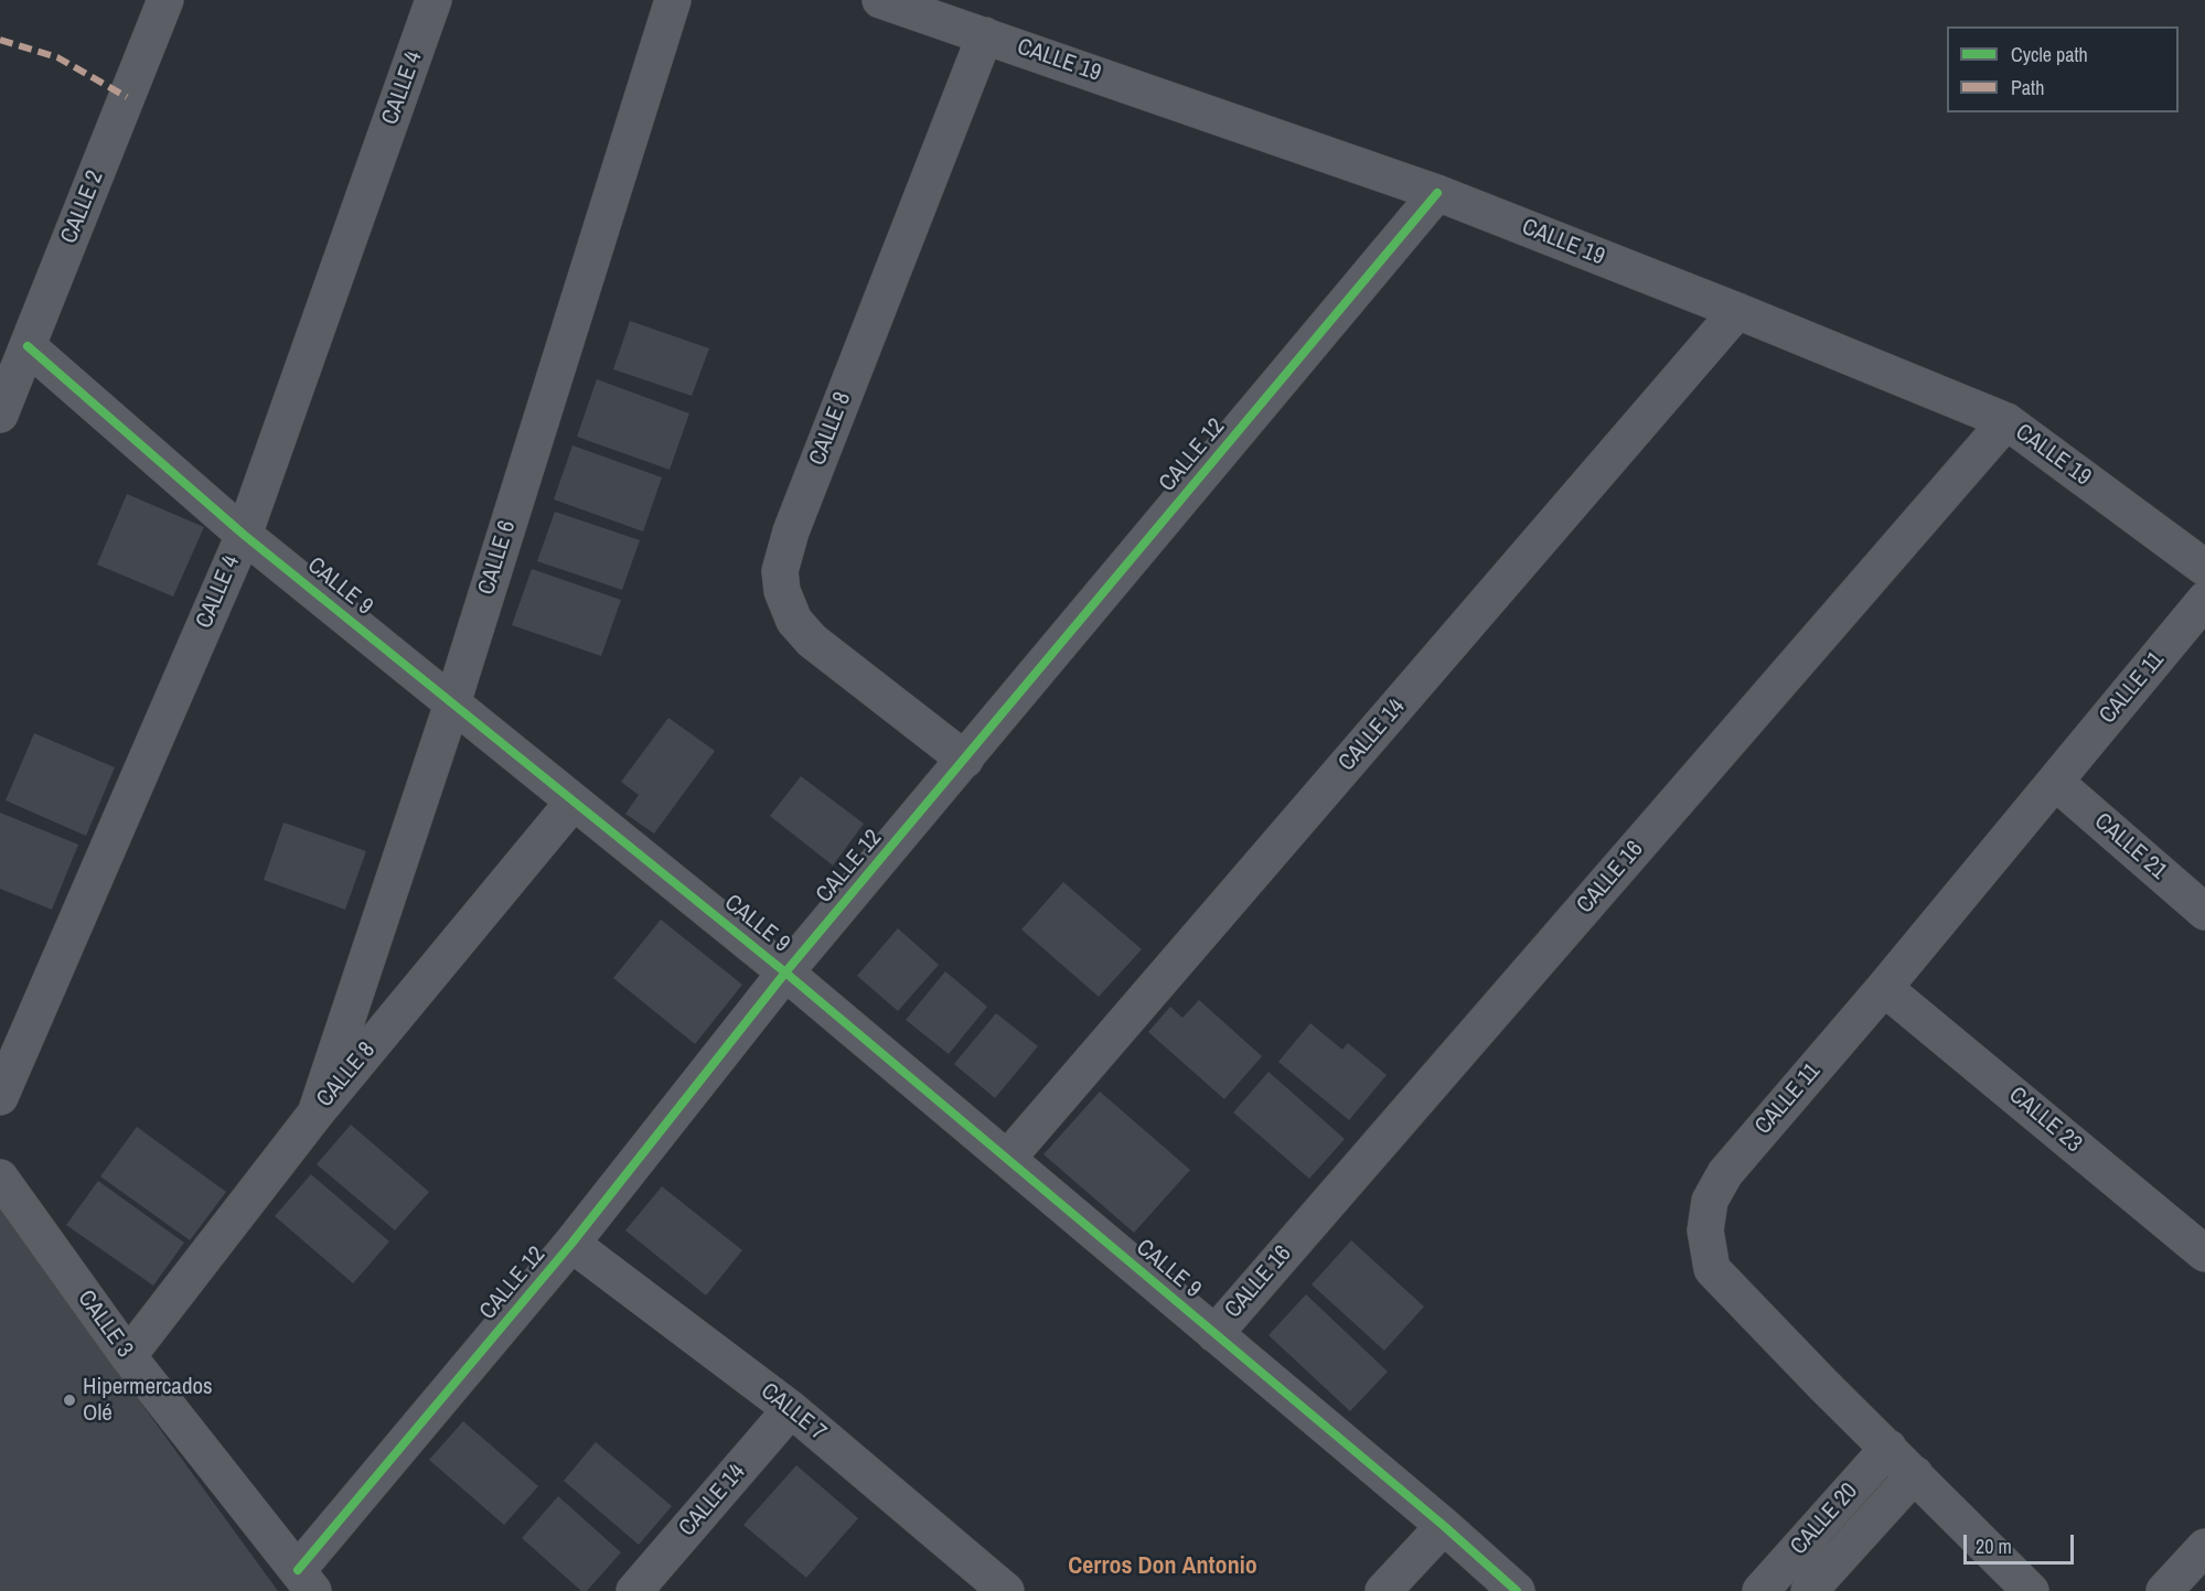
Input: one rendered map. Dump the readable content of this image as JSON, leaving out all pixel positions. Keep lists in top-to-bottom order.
{
  "streets": {
    "street": [
      "CALLE 19",
      "CALLE 4",
      "CALLE 2",
      "CALLE 8",
      "CALLE 12",
      "CALLE 6",
      "CALLE 9",
      "CALLE 11",
      "CALLE 14",
      "CALLE 21",
      "CALLE 16",
      "CALLE 23",
      "CALLE 3",
      "CALLE 7",
      "CALLE 20"
    ]
  },
  "crossings": [
    ["CALLE 19", "CALLE 8"],
    ["CALLE 19", "CALLE 12"],
    ["CALLE 19", "CALLE 14"],
    ["CALLE 19", "CALLE 16"],
    ["CALLE 4", "CALLE 9"],
    ["CALLE 2", "CALLE 9"],
    ["CALLE 8", "CALLE 12"],
    ["CALLE 8", "CALLE 6"],
    ["CALLE 8", "CALLE 9"],
    ["CALLE 8", "CALLE 3"],
    ["CALLE 12", "CALLE 9"],
    ["CALLE 12", "CALLE 3"],
    ["CALLE 12", "CALLE 7"],
    ["CALLE 6", "CALLE 9"],
    ["CALLE 9", "CALLE 14"],
    ["CALLE 9", "CALLE 16"],
    ["CALLE 11", "CALLE 21"],
    ["CALLE 11", "CALLE 23"],
    ["CALLE 11", "CALLE 20"],
    ["CALLE 14", "CALLE 7"]
  ],
  "districts": ["Cerros Don Antonio"],
  "places": ["Hipermercados Olé"],
  "legend": ["Cycle path", "Path"],
  "scale_bar": "20 m"
}
